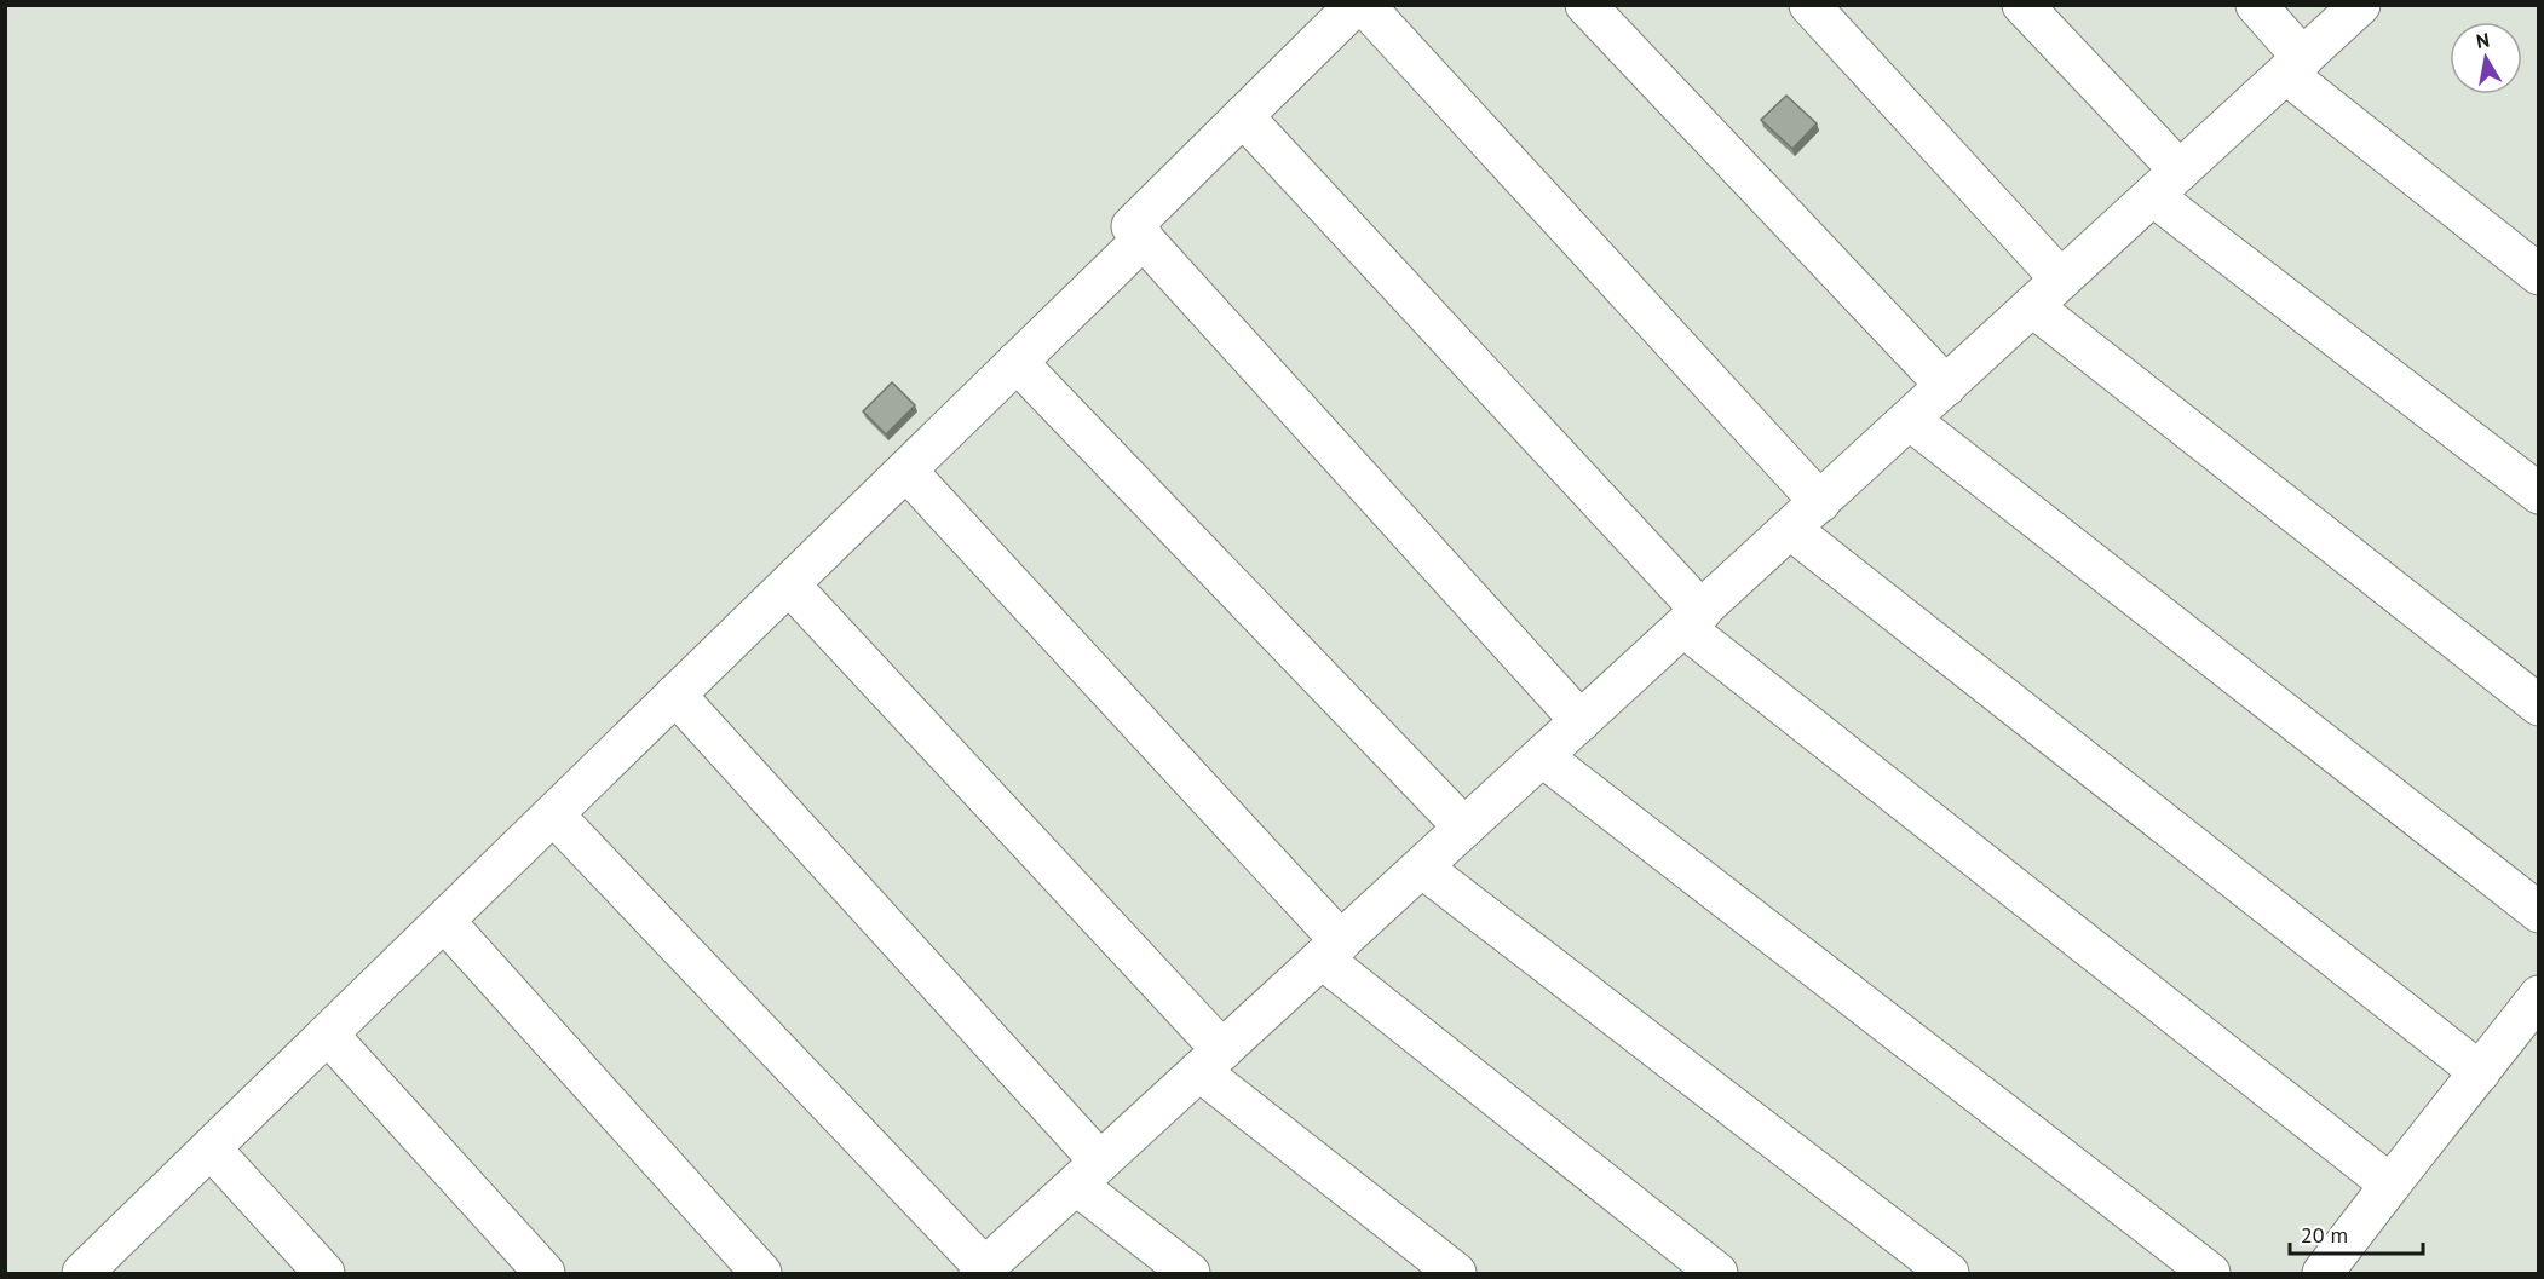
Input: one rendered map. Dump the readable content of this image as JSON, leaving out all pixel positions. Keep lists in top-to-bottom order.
{
  "scale_bar": "20 m",
  "north": "top"
}
